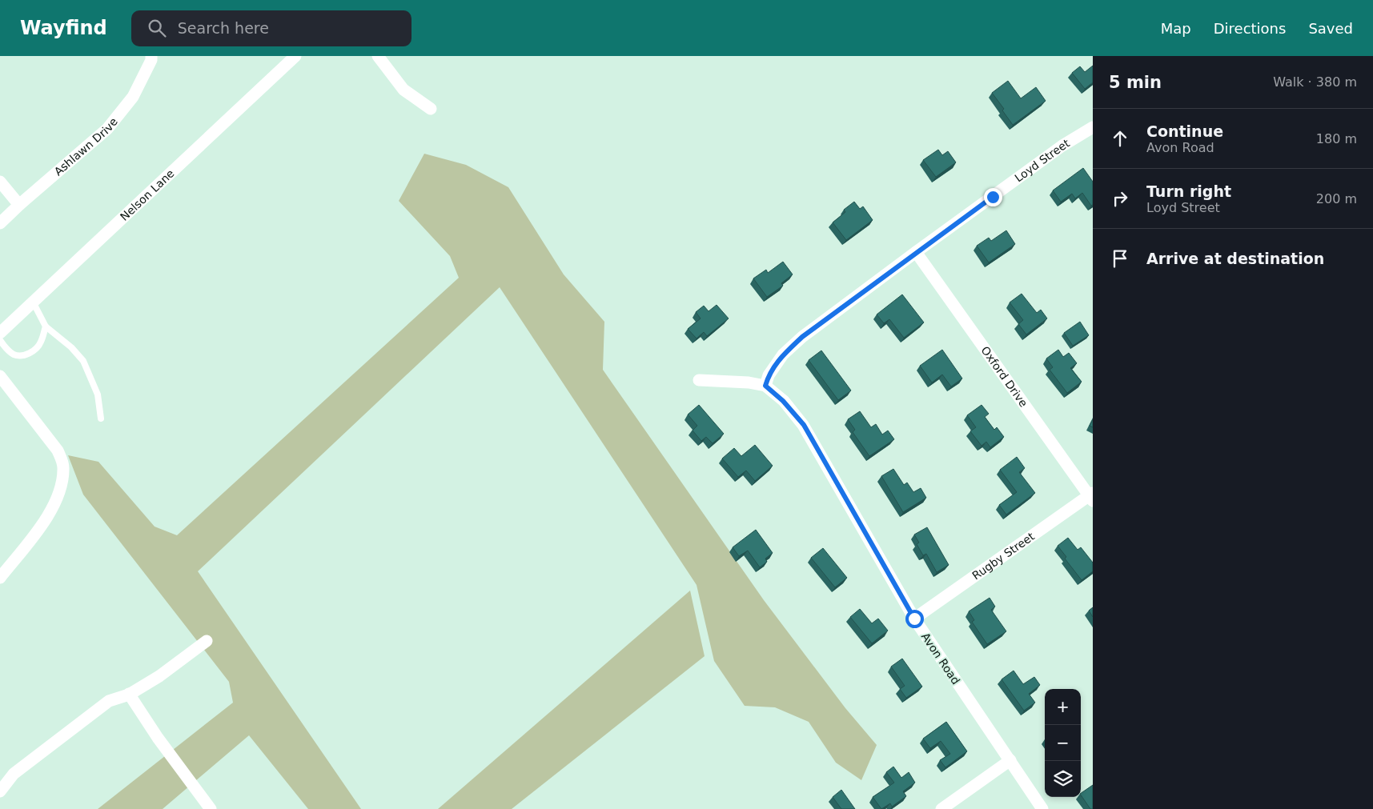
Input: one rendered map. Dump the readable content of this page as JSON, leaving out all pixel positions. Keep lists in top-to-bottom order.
{
  "streets": {
    "street": [
      "Ashlawn Drive",
      "Loyd Street",
      "Nelson Lane",
      "Oxford Drive",
      "Rugby Street",
      "Avon Road"
    ]
  },
  "crossings": [
    ["Loyd Street", "Oxford Drive"],
    ["Loyd Street", "Avon Road"],
    ["Oxford Drive", "Rugby Street"],
    ["Rugby Street", "Avon Road"]
  ],
  "page": {
    "header": "Wayfind",
    "search": "Search here",
    "nav": ["Map", "Directions", "Saved"],
    "heading": ["5 min", "Walk · 380 m"],
    "list": [
      ["Continue", "Avon Road", "180 m"],
      ["Turn right", "Loyd Street", "200 m"],
      "Arrive at destination"
    ],
    "map_buttons": ["+", "−"]
  }
}
